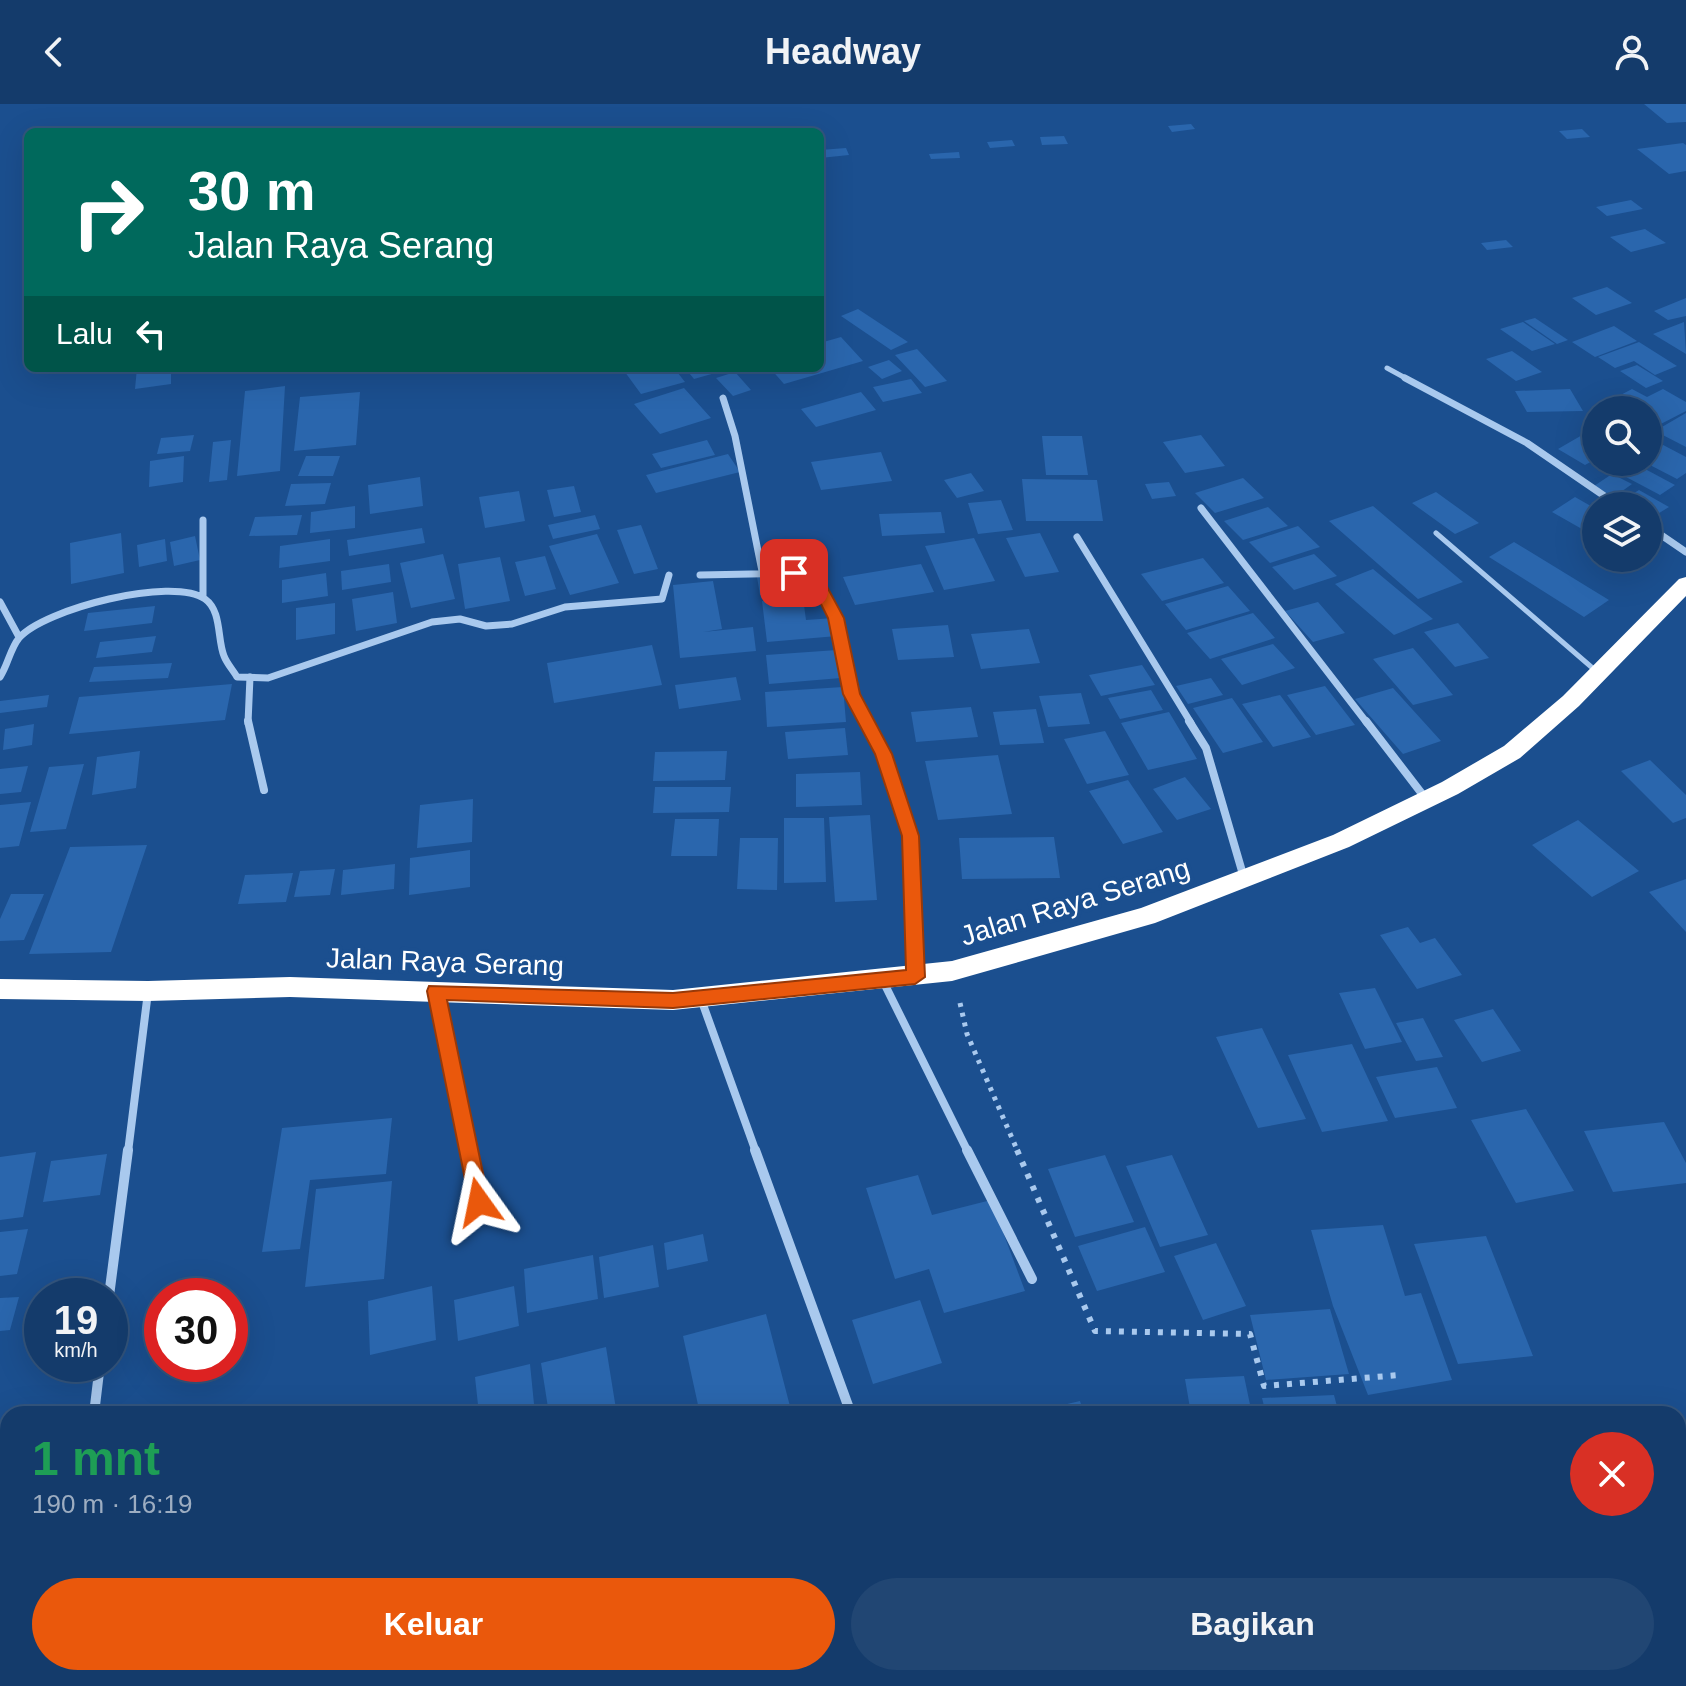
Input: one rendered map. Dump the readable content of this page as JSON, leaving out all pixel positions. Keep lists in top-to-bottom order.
{
  "streets": {
    "highway": ["Jalan Raya Serang"]
  },
  "page": {
    "header": "Headway",
    "turn": ["30 m", "Jalan Raya Serang"],
    "then": "Lalu",
    "speed": "19 km/h",
    "limit": "30",
    "heading": ["1 mnt", "190 m · 16:19"],
    "buttons": ["Keluar", "Bagikan"]
  }
}
